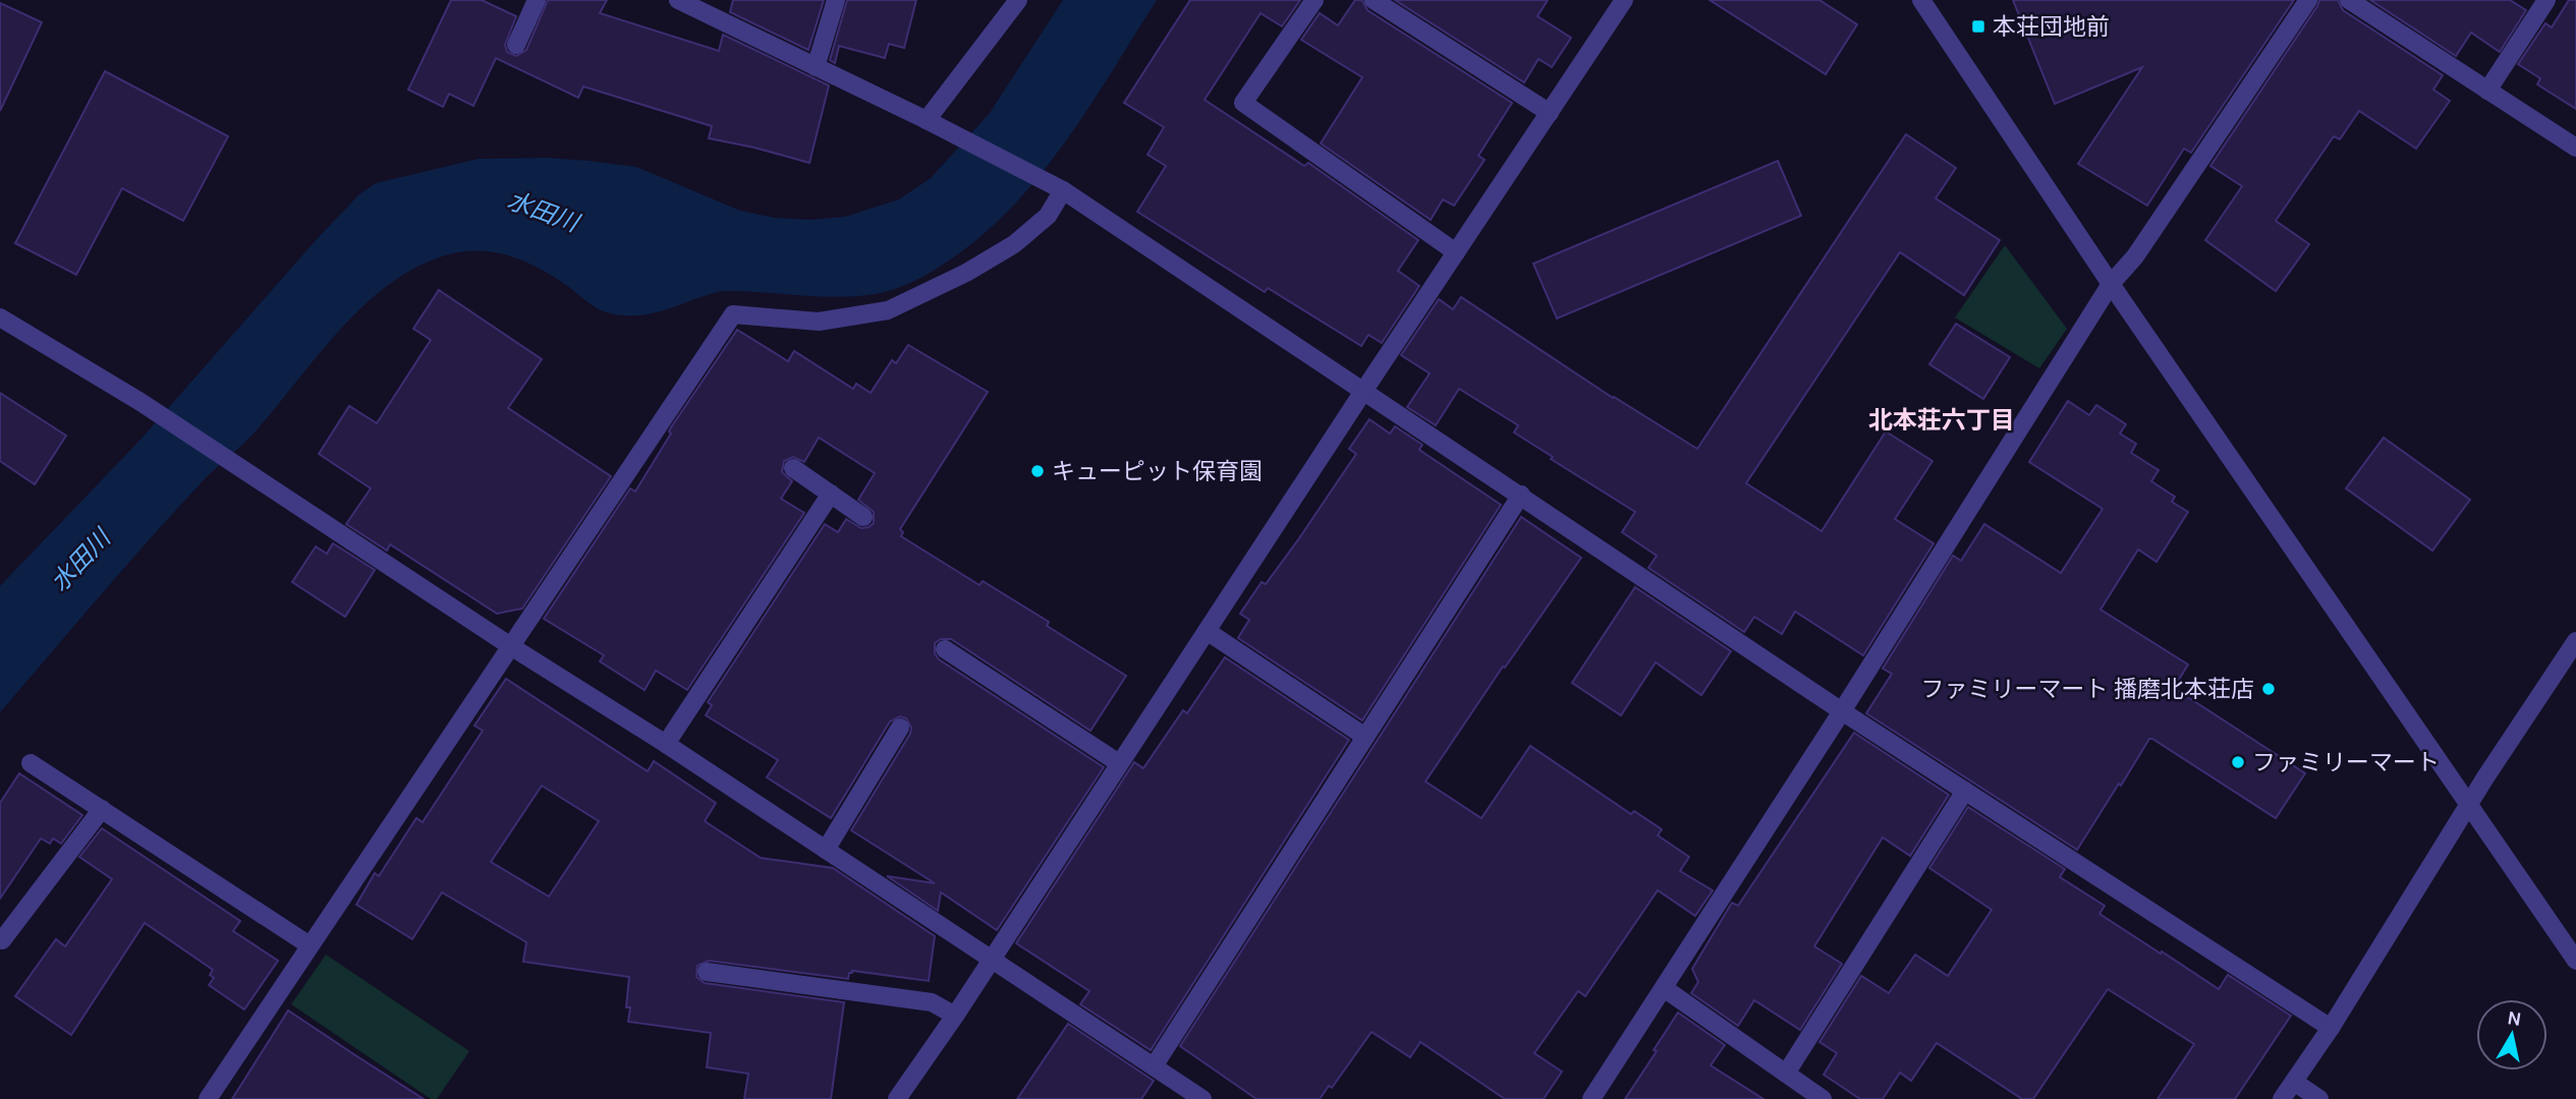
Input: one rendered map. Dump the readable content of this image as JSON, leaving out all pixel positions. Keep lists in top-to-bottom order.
{
  "districts": ["北本荘六丁目"],
  "water": ["水田川"],
  "places": {
    "transit": ["本荘団地前"],
    "other": ["キューピット保育園", "ファミリーマート 播磨北本荘店", "ファミリーマート"]
  },
  "north": "top"
}
